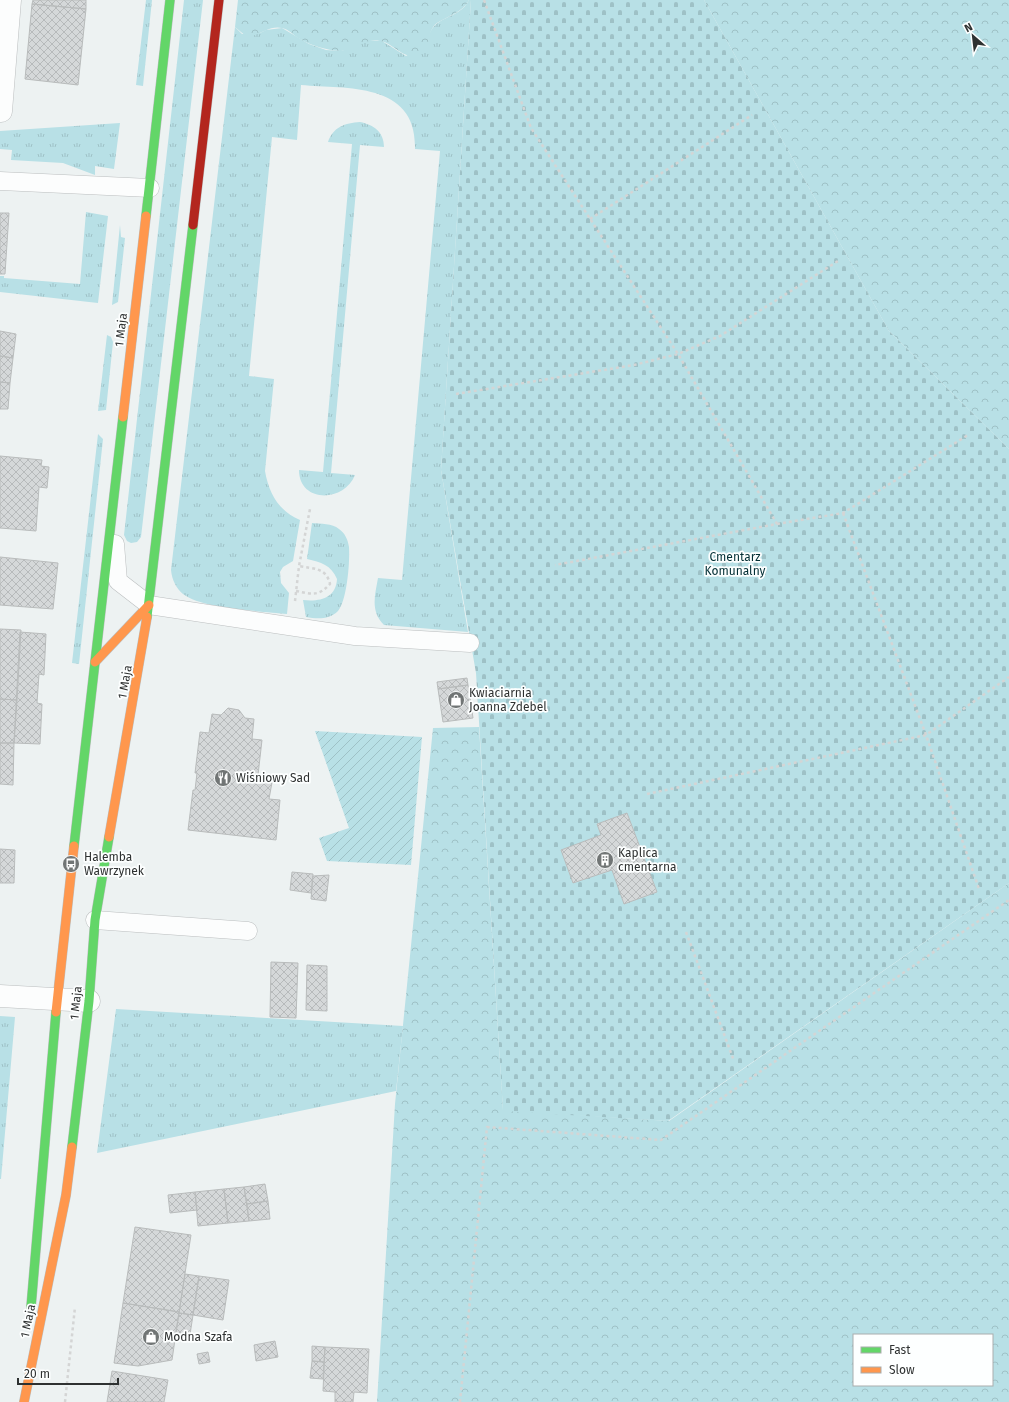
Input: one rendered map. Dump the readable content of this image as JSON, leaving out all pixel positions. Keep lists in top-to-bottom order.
{
  "streets": {
    "main road": ["1 Maja"]
  },
  "parks": ["Cmentarz Komunalny"],
  "places": {
    "shop": ["Kwiaciarnia Joanna Zdebel", "Modna Szafa"],
    "restaurant": ["Wiśniowy Sad"],
    "building": ["Kaplica cmentarna"],
    "bus stop": ["Halemba Wawrzynek"]
  },
  "legend": ["Fast", "Slow"],
  "scale_bar": "20 m",
  "north": "top left"
}
